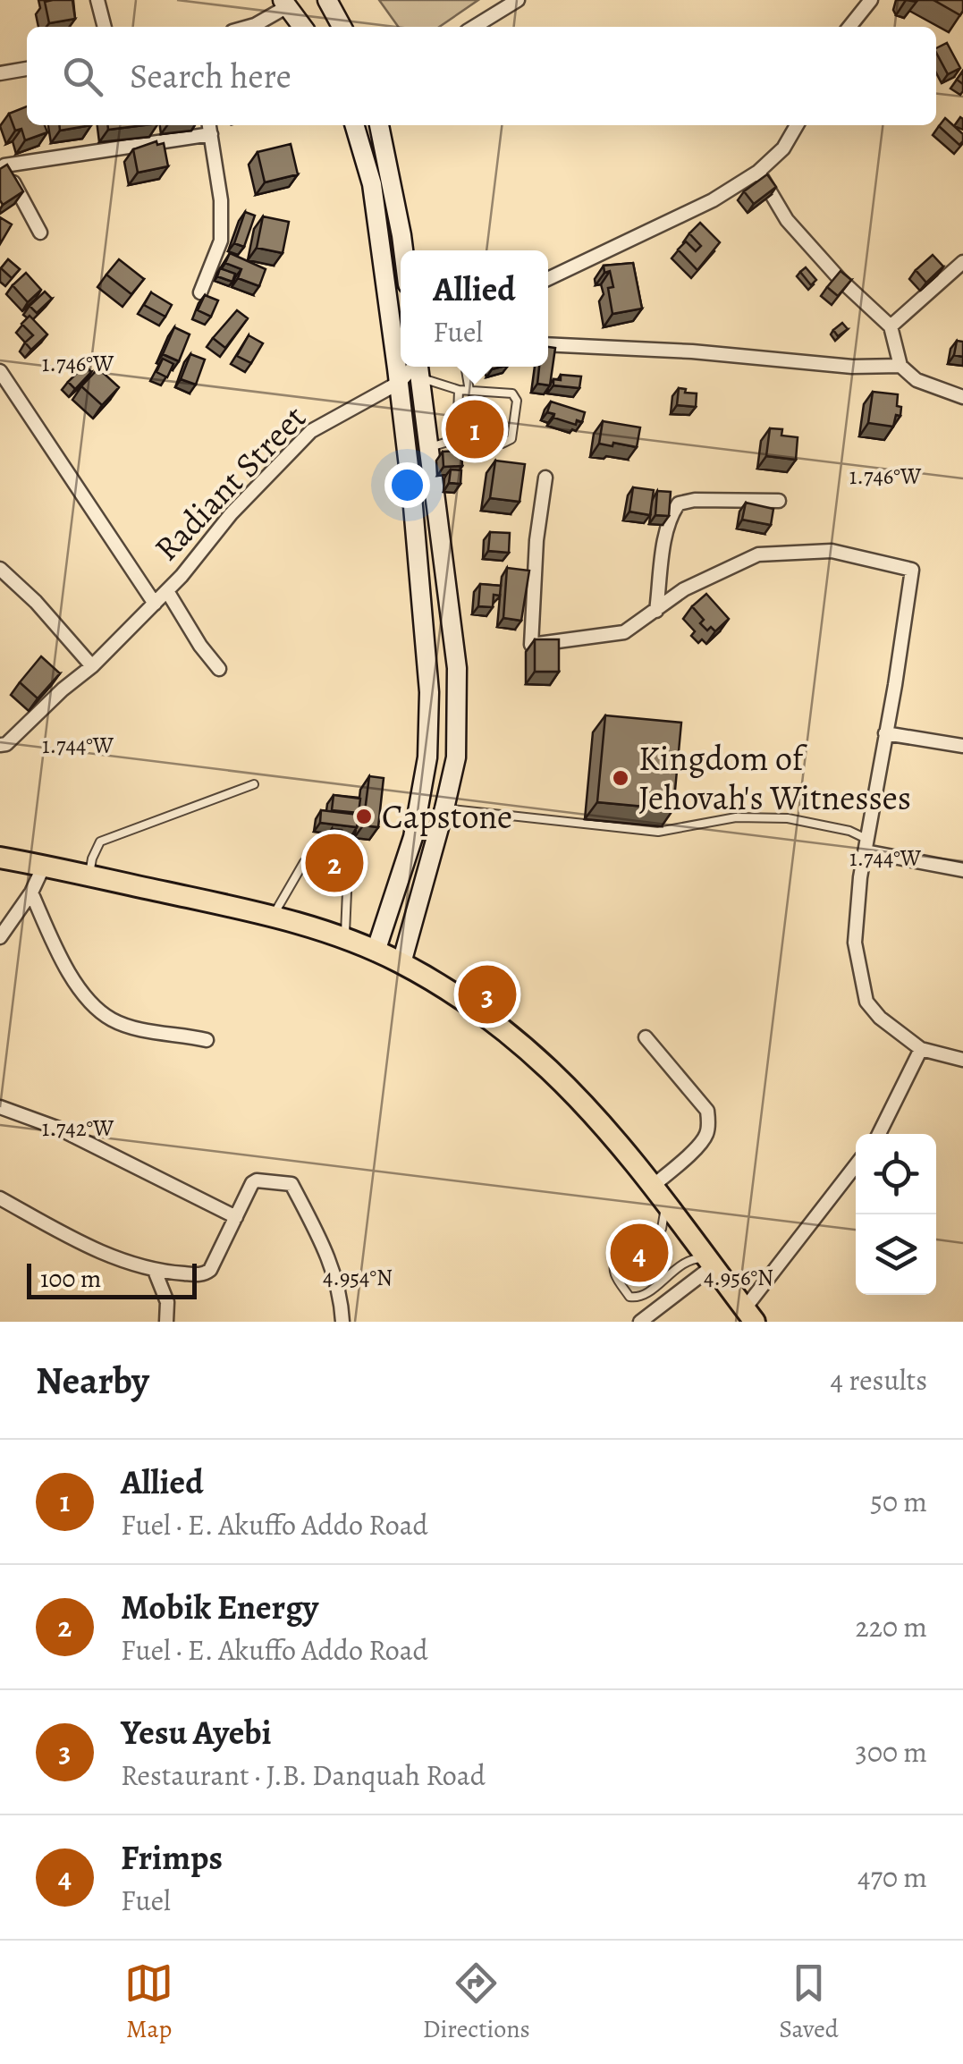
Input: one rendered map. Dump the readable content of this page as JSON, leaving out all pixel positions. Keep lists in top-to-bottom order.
{
  "streets": {
    "street": ["Radiant Street"]
  },
  "places": ["Kingdom of Jehovah's Witnesses", "Capstone"],
  "scale_bar": "100 m",
  "page": {
    "search": "Search here",
    "popup": ["Allied", "Fuel"],
    "pins": [
      "1",
      "2",
      "3",
      "4"
    ],
    "scale": "100 m",
    "heading": ["Nearby", "4 results"],
    "list": [
      {
        "mark": "1",
        "name": "Allied",
        "note": "Fuel · E. Akuffo Addo Road",
        "value": "50 m"
      },
      {
        "mark": "2",
        "name": "Mobik Energy",
        "note": "Fuel · E. Akuffo Addo Road",
        "value": "220 m"
      },
      {
        "mark": "3",
        "name": "Yesu Ayebi",
        "note": "Restaurant · J.B. Danquah Road",
        "value": "300 m"
      },
      {
        "mark": "4",
        "name": "Frimps",
        "note": "Fuel",
        "value": "470 m"
      }
    ],
    "nav": ["Map", "Directions", "Saved"]
  },
  "coordinates": [
    "1.746°W",
    "1.744°W",
    "1.742°W",
    "4.954°N",
    "4.956°N"
  ]
}
